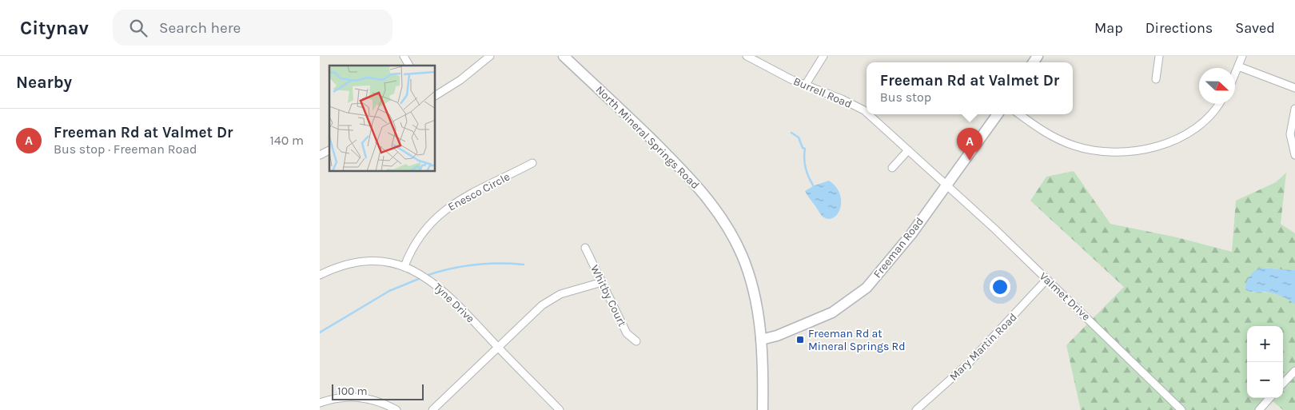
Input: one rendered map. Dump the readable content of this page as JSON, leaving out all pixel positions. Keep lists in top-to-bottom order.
{
  "streets": {
    "street": [
      "Burrell Road",
      "North Mineral Springs Road",
      "Enesco Circle",
      "Freeman Road",
      "Whitby Court",
      "Valmet Drive",
      "Tyne Drive",
      "Mary Martin Road"
    ]
  },
  "crossings": [
    ["Burrell Road", "Freeman Road"],
    ["Burrell Road", "Valmet Drive"],
    ["North Mineral Springs Road", "Freeman Road"],
    ["Enesco Circle", "Tyne Drive"],
    ["Freeman Road", "Valmet Drive"],
    ["Valmet Drive", "Mary Martin Road"]
  ],
  "places": {
    "transit": ["Freeman Rd at Mineral Springs Rd"]
  },
  "scale_bar": "100 m",
  "north": "right",
  "page": {
    "header": "Citynav",
    "search": "Search here",
    "nav": ["Map", "Directions", "Saved"],
    "heading": "Nearby",
    "popup": ["Freeman Rd at Valmet Dr", "Bus stop"],
    "list": [
      {
        "mark": "A",
        "name": "Freeman Rd at Valmet Dr",
        "note": "Bus stop · Freeman Road",
        "value": "140 m"
      }
    ],
    "pins": "A",
    "map_buttons": ["+", "−"],
    "scale": "100 m"
  }
}
